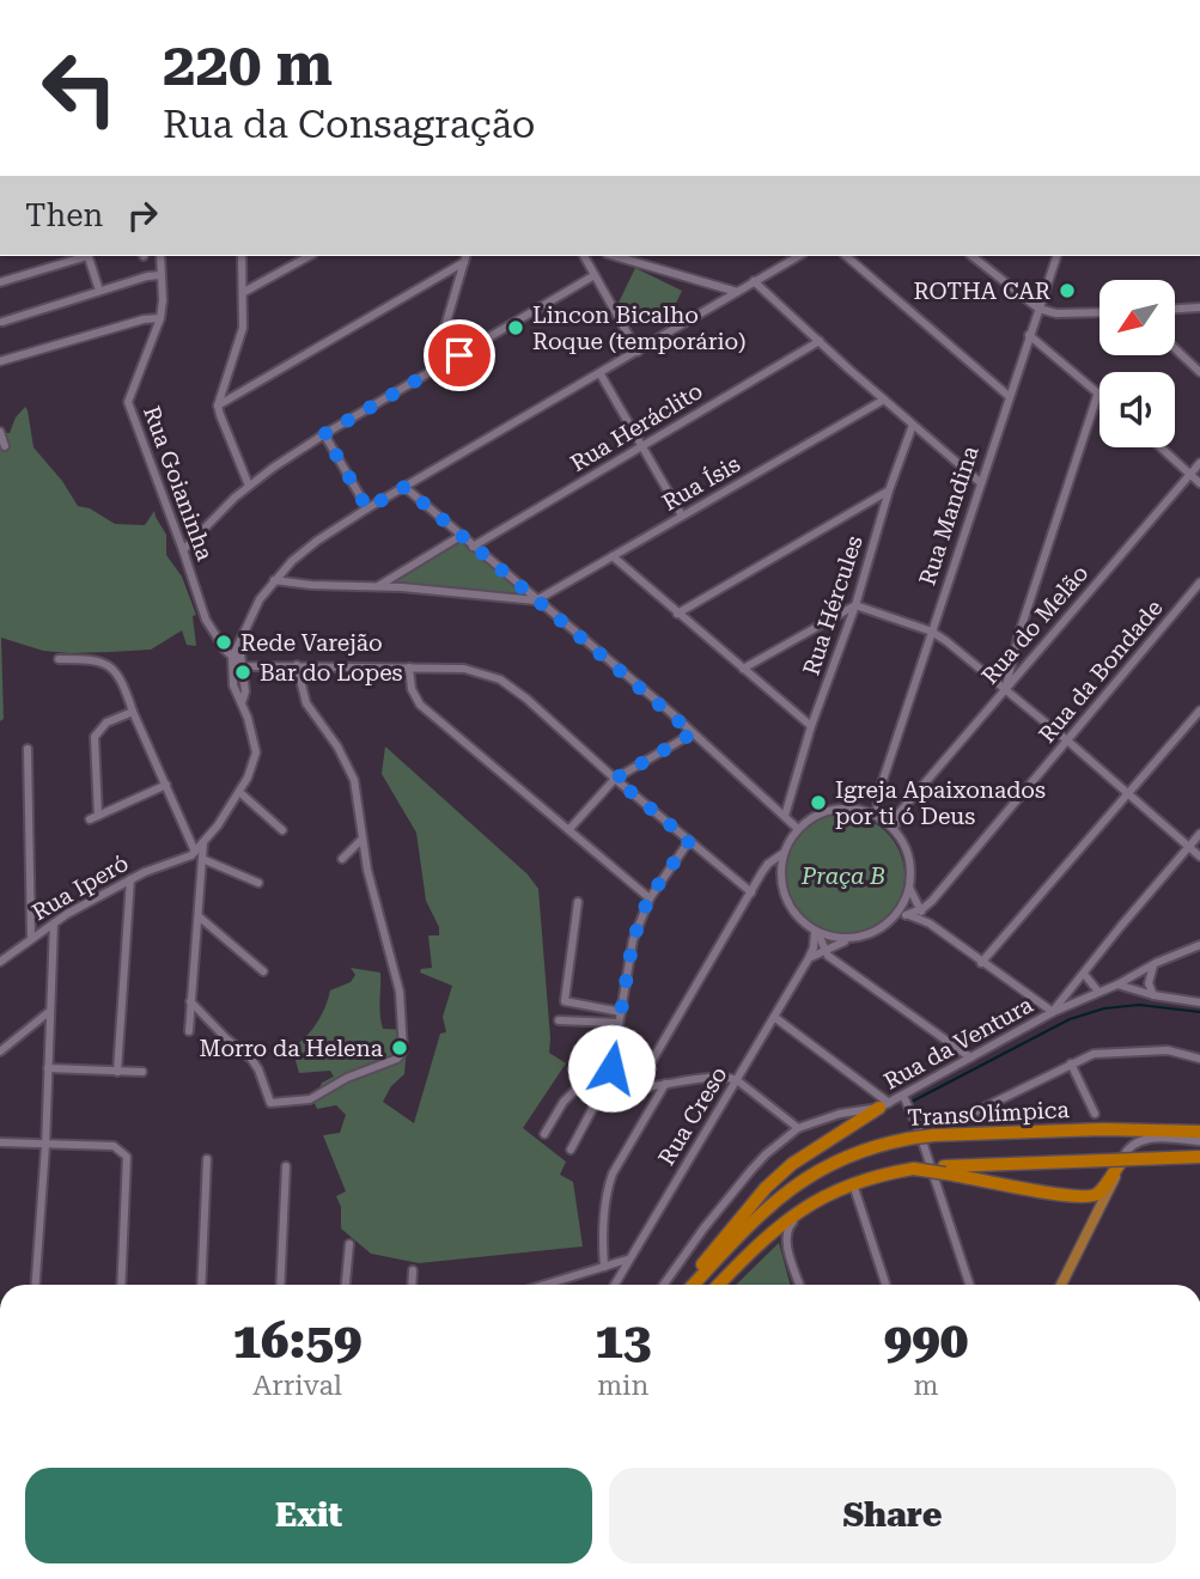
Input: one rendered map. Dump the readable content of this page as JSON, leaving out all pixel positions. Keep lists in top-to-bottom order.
{
  "streets": {
    "highway": ["TransOlímpica"],
    "street": [
      "Rua Heráclito",
      "Rua Goianinha",
      "Rua Ísis",
      "Rua Mandina",
      "Rua Hércules",
      "Rua do Melão",
      "Rua da Bondade",
      "Rua Iperó",
      "Rua da Ventura",
      "Rua Creso"
    ]
  },
  "crossings": [
    ["Rua Mandina", "Rua do Melão"],
    ["Rua Mandina", "Rua da Bondade"],
    ["Rua Mandina", "Rua Creso"],
    ["Rua do Melão", "Rua da Bondade"],
    ["Rua do Melão", "Rua Creso"],
    ["Rua da Bondade", "Rua Creso"]
  ],
  "parks": ["Praça B"],
  "places": [
    "ROTHA CAR",
    "Lincon Bicalho Roque (temporário)",
    "Rede Varejão",
    "Bar do Lopes",
    "Igreja Apaixonados por ti ó Deus",
    "Morro da Helena"
  ],
  "north": "bottom left",
  "page": {
    "turn": ["220 m", "Rua da Consagração"],
    "then": "Then",
    "eta": [
      "16:59",
      "Arrival",
      "13",
      "min",
      "990",
      "m"
    ],
    "buttons": ["Exit", "Share"]
  }
}
